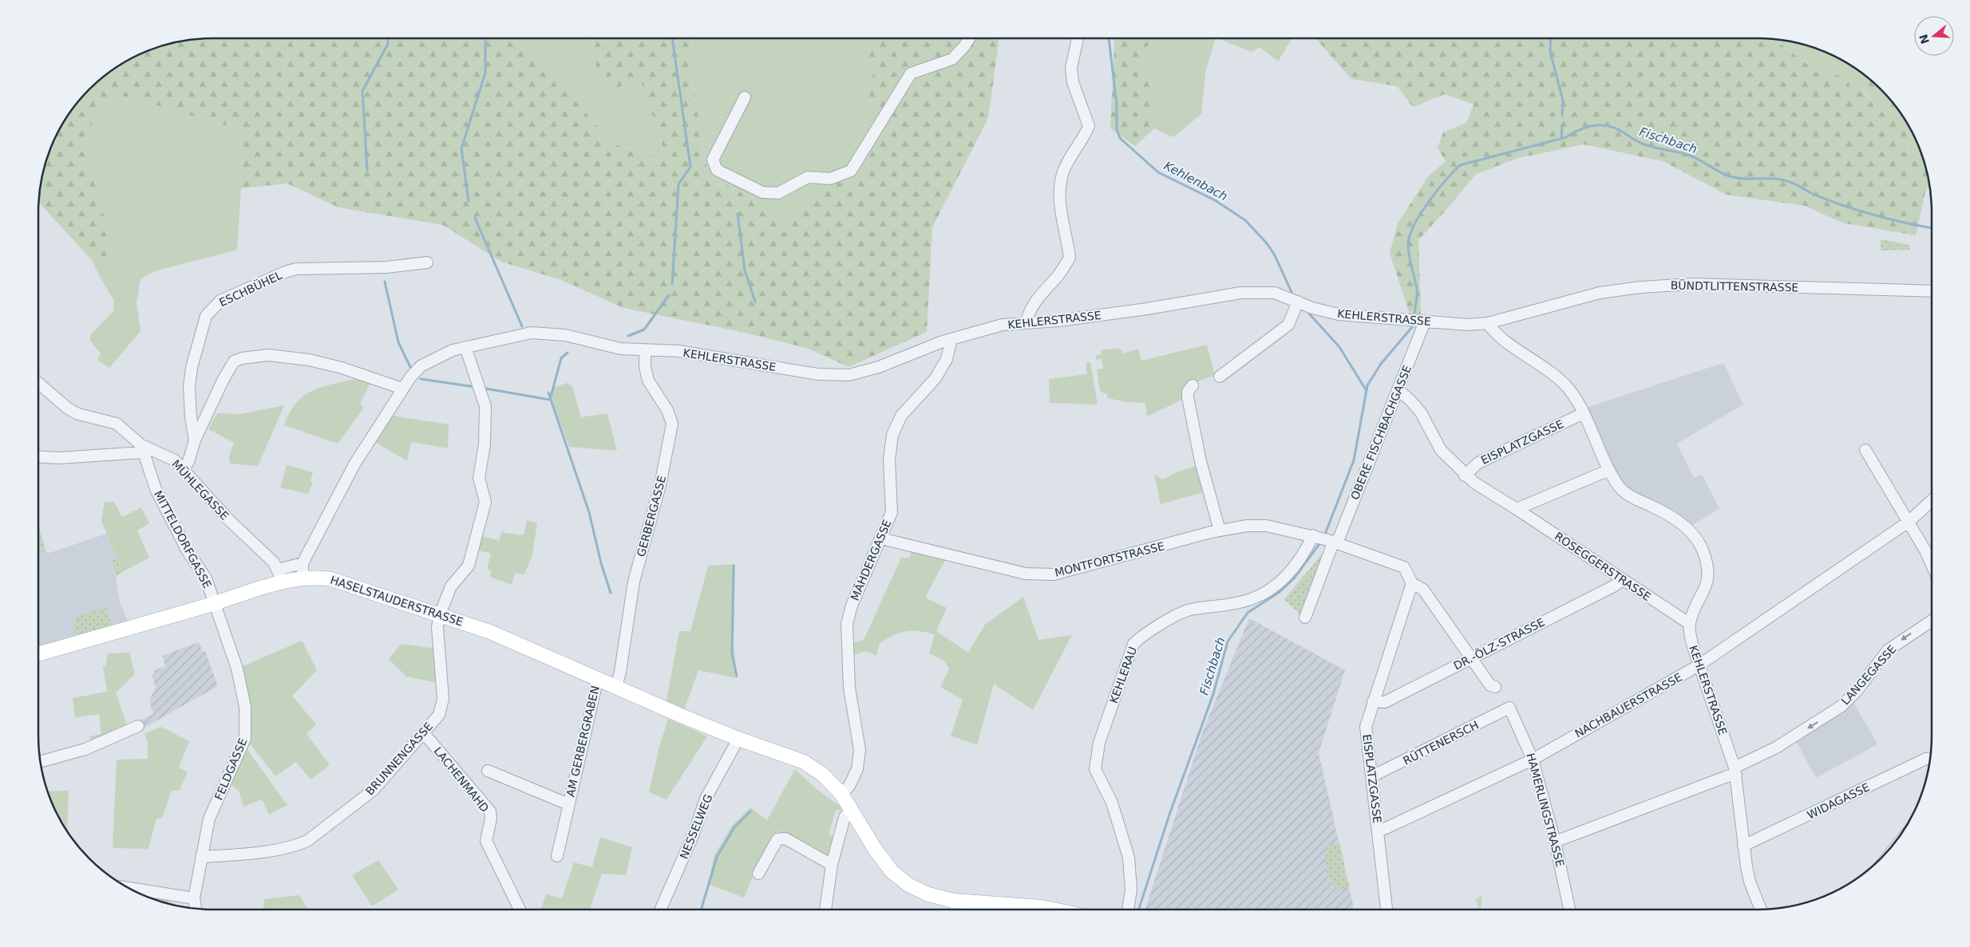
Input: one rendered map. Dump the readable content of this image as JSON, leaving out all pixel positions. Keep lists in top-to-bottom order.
{
  "streets": {
    "main road": ["HASELSTAUDERSTRASSE"],
    "street": [
      "BÜNDTLITTENSTRASSE",
      "ESCHBÜHEL",
      "KEHLERSTRASSE",
      "OBERE FISCHBACHGASSE",
      "EISPLATZGASSE",
      "MÜHLEGASSE",
      "GERBERGASSE",
      "MITTELDORFGASSE",
      "MONTFORTSTRASSE",
      "MÄHDERGASSE",
      "ROSEGGERSTRASSE",
      "DR.-ÖLZ-STRASSE",
      "KEHLERAU",
      "LANGEGASSE",
      "NACHBAUERSTRASSE",
      "AM GERBERGRABEN",
      "RÜTTENERSCH",
      "BRUNNENGASSE",
      "FELDGASSE",
      "LACHENMAHD",
      "WIDAGASSE",
      "HAMERLINGSTRASSE",
      "NESSELWEG"
    ]
  },
  "crossings": [
    ["BÜNDTLITTENSTRASSE", "KEHLERSTRASSE"],
    ["KEHLERSTRASSE", "OBERE FISCHBACHGASSE"],
    ["KEHLERSTRASSE", "EISPLATZGASSE"],
    ["KEHLERSTRASSE", "GERBERGASSE"],
    ["KEHLERSTRASSE", "MÄHDERGASSE"],
    ["KEHLERSTRASSE", "ROSEGGERSTRASSE"],
    ["KEHLERSTRASSE", "LANGEGASSE"],
    ["KEHLERSTRASSE", "NACHBAUERSTRASSE"],
    ["KEHLERSTRASSE", "BRUNNENGASSE"],
    ["KEHLERSTRASSE", "WIDAGASSE"],
    ["OBERE FISCHBACHGASSE", "MONTFORTSTRASSE"],
    ["OBERE FISCHBACHGASSE", "ROSEGGERSTRASSE"],
    ["EISPLATZGASSE", "ROSEGGERSTRASSE"],
    ["EISPLATZGASSE", "DR.-ÖLZ-STRASSE"],
    ["EISPLATZGASSE", "NACHBAUERSTRASSE"],
    ["EISPLATZGASSE", "RÜTTENERSCH"],
    ["MÜHLEGASSE", "MITTELDORFGASSE"],
    ["MÜHLEGASSE", "HASELSTAUDERSTRASSE"],
    ["GERBERGASSE", "HASELSTAUDERSTRASSE"],
    ["MITTELDORFGASSE", "HASELSTAUDERSTRASSE"],
    ["MITTELDORFGASSE", "FELDGASSE"],
    ["MONTFORTSTRASSE", "MÄHDERGASSE"],
    ["MONTFORTSTRASSE", "KEHLERAU"],
    ["MÄHDERGASSE", "HASELSTAUDERSTRASSE"],
    ["ROSEGGERSTRASSE", "DR.-ÖLZ-STRASSE"],
    ["HASELSTAUDERSTRASSE", "AM GERBERGRABEN"],
    ["HASELSTAUDERSTRASSE", "BRUNNENGASSE"],
    ["HASELSTAUDERSTRASSE", "FELDGASSE"],
    ["HASELSTAUDERSTRASSE", "NESSELWEG"],
    ["LANGEGASSE", "HAMERLINGSTRASSE"],
    ["NACHBAUERSTRASSE", "HAMERLINGSTRASSE"],
    ["RÜTTENERSCH", "HAMERLINGSTRASSE"],
    ["BRUNNENGASSE", "FELDGASSE"],
    ["BRUNNENGASSE", "LACHENMAHD"]
  ],
  "one_way": ["LANGEGASSE"],
  "water": ["Fischbach", "Kehlenbach"],
  "north": "left"
}
